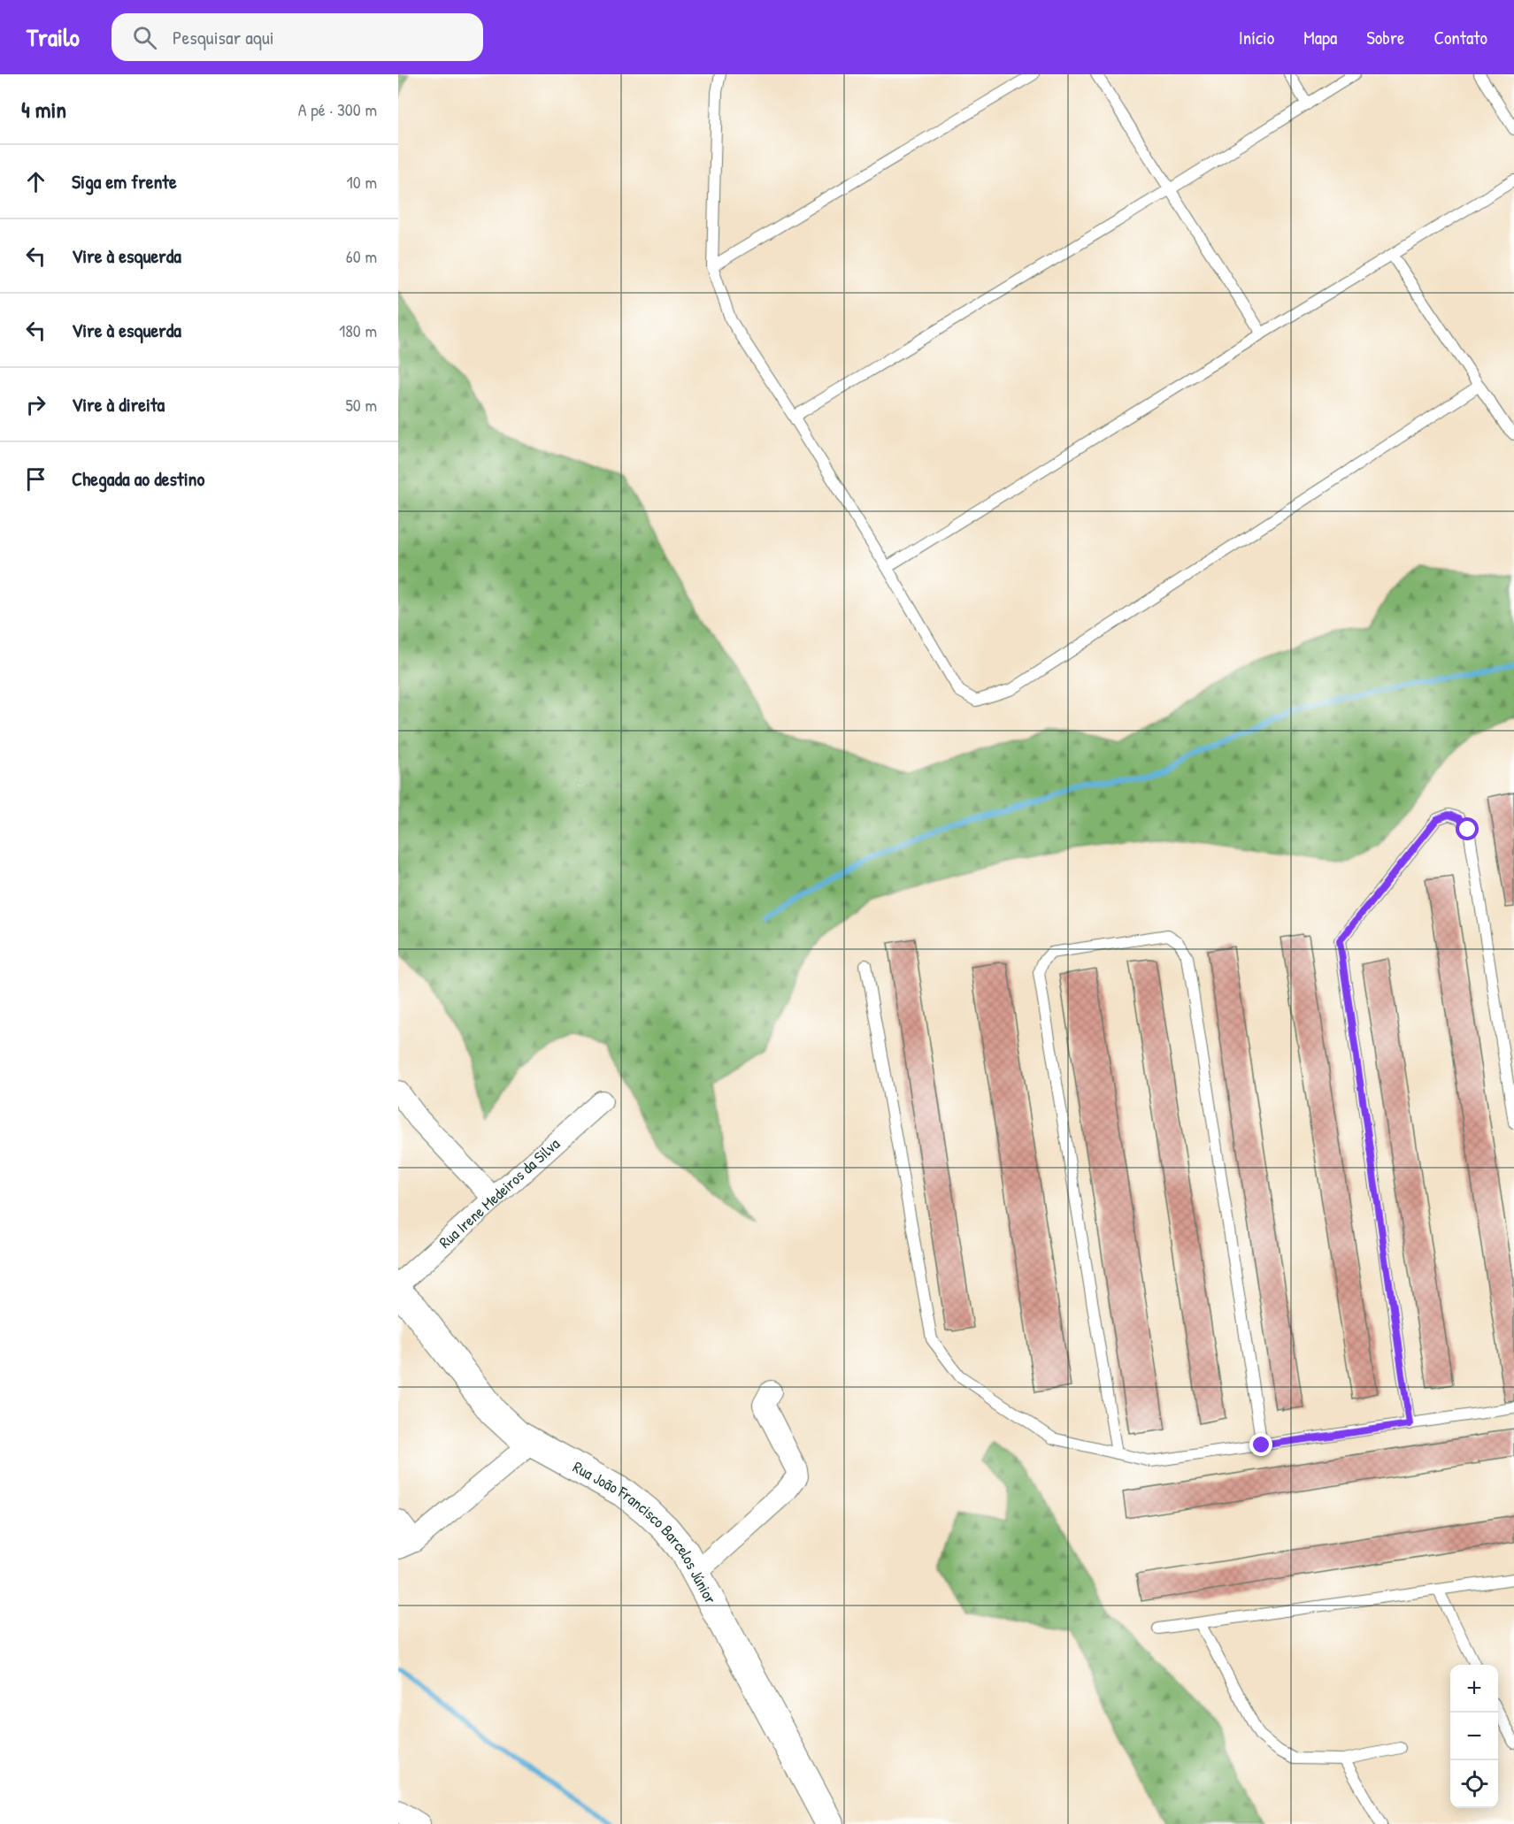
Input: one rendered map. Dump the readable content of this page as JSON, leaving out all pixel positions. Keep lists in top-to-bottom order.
{
  "streets": {
    "street": ["Rua Irene Medeiros da Silva", "Rua João Francisco Barcelos Júnior"]
  },
  "page": {
    "header": "Trailo",
    "search": "Pesquisar aqui",
    "nav": [
      "Início",
      "Mapa",
      "Sobre",
      "Contato"
    ],
    "heading": ["4 min", "A pé · 300 m"],
    "list": [
      ["Siga em frente", "10 m"],
      ["Vire à esquerda", "60 m"],
      ["Vire à esquerda", "180 m"],
      ["Vire à direita", "50 m"],
      "Chegada ao destino"
    ],
    "map_buttons": ["+", "−"]
  }
}
